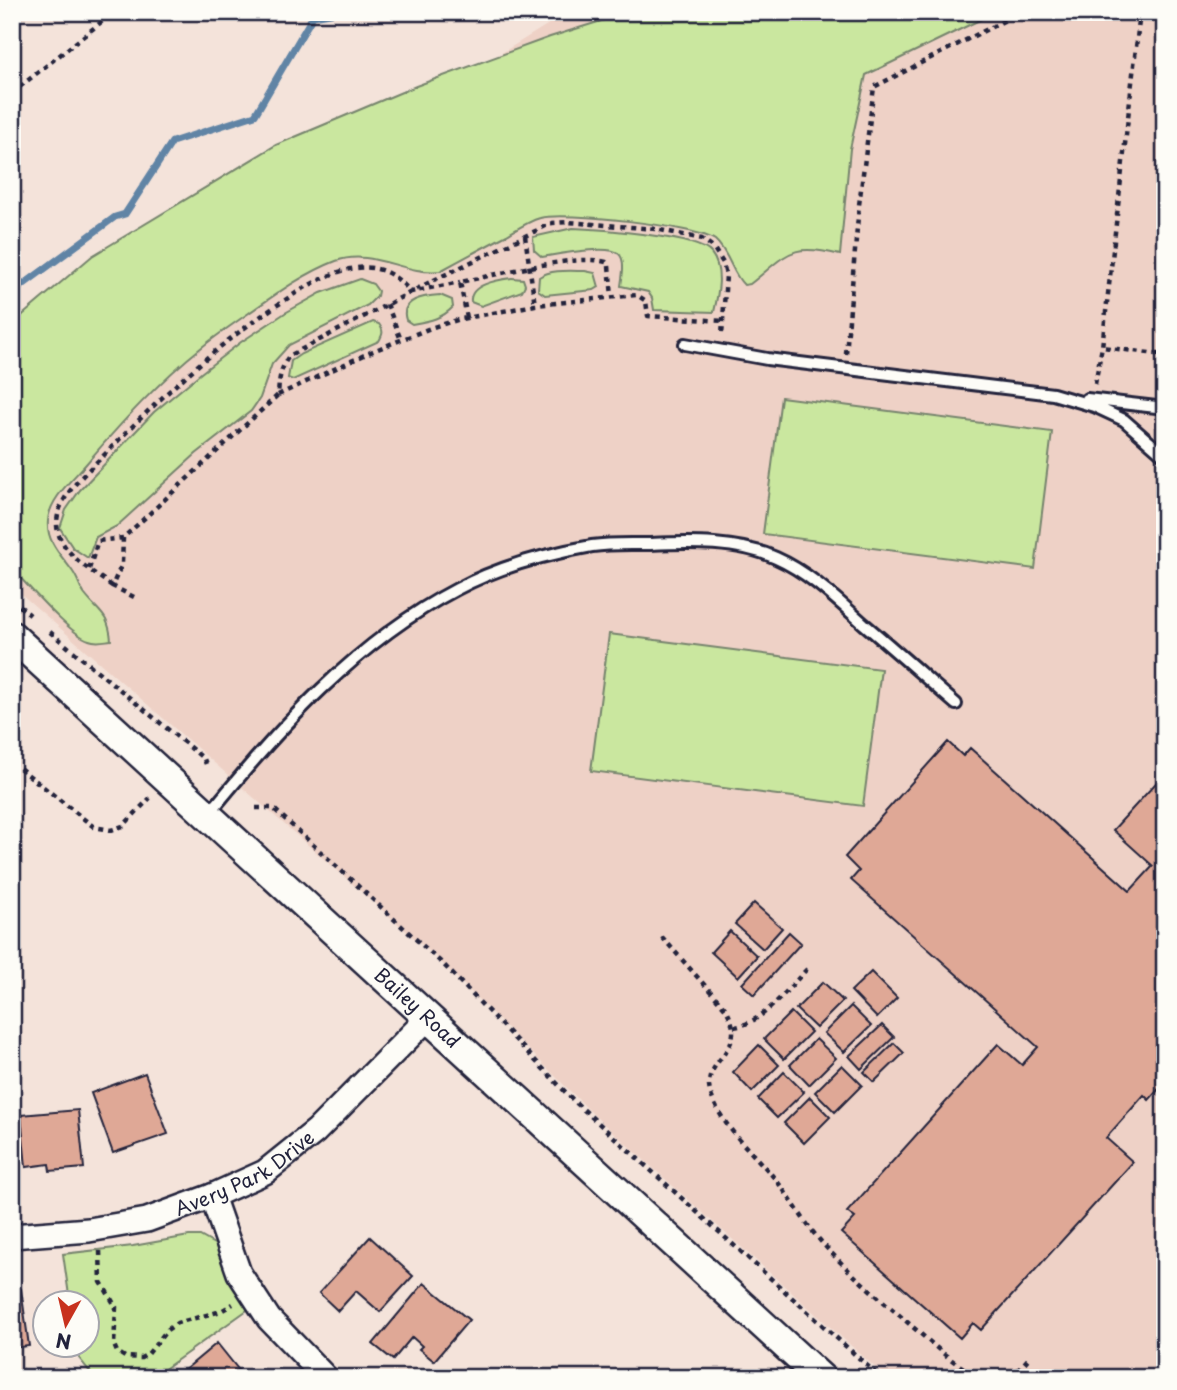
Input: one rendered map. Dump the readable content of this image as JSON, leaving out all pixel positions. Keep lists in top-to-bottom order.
{
  "streets": {
    "street": ["Bailey Road", "Avery Park Drive"]
  },
  "crossings": [
    ["Bailey Road", "Avery Park Drive"]
  ],
  "north": "bottom"
}
